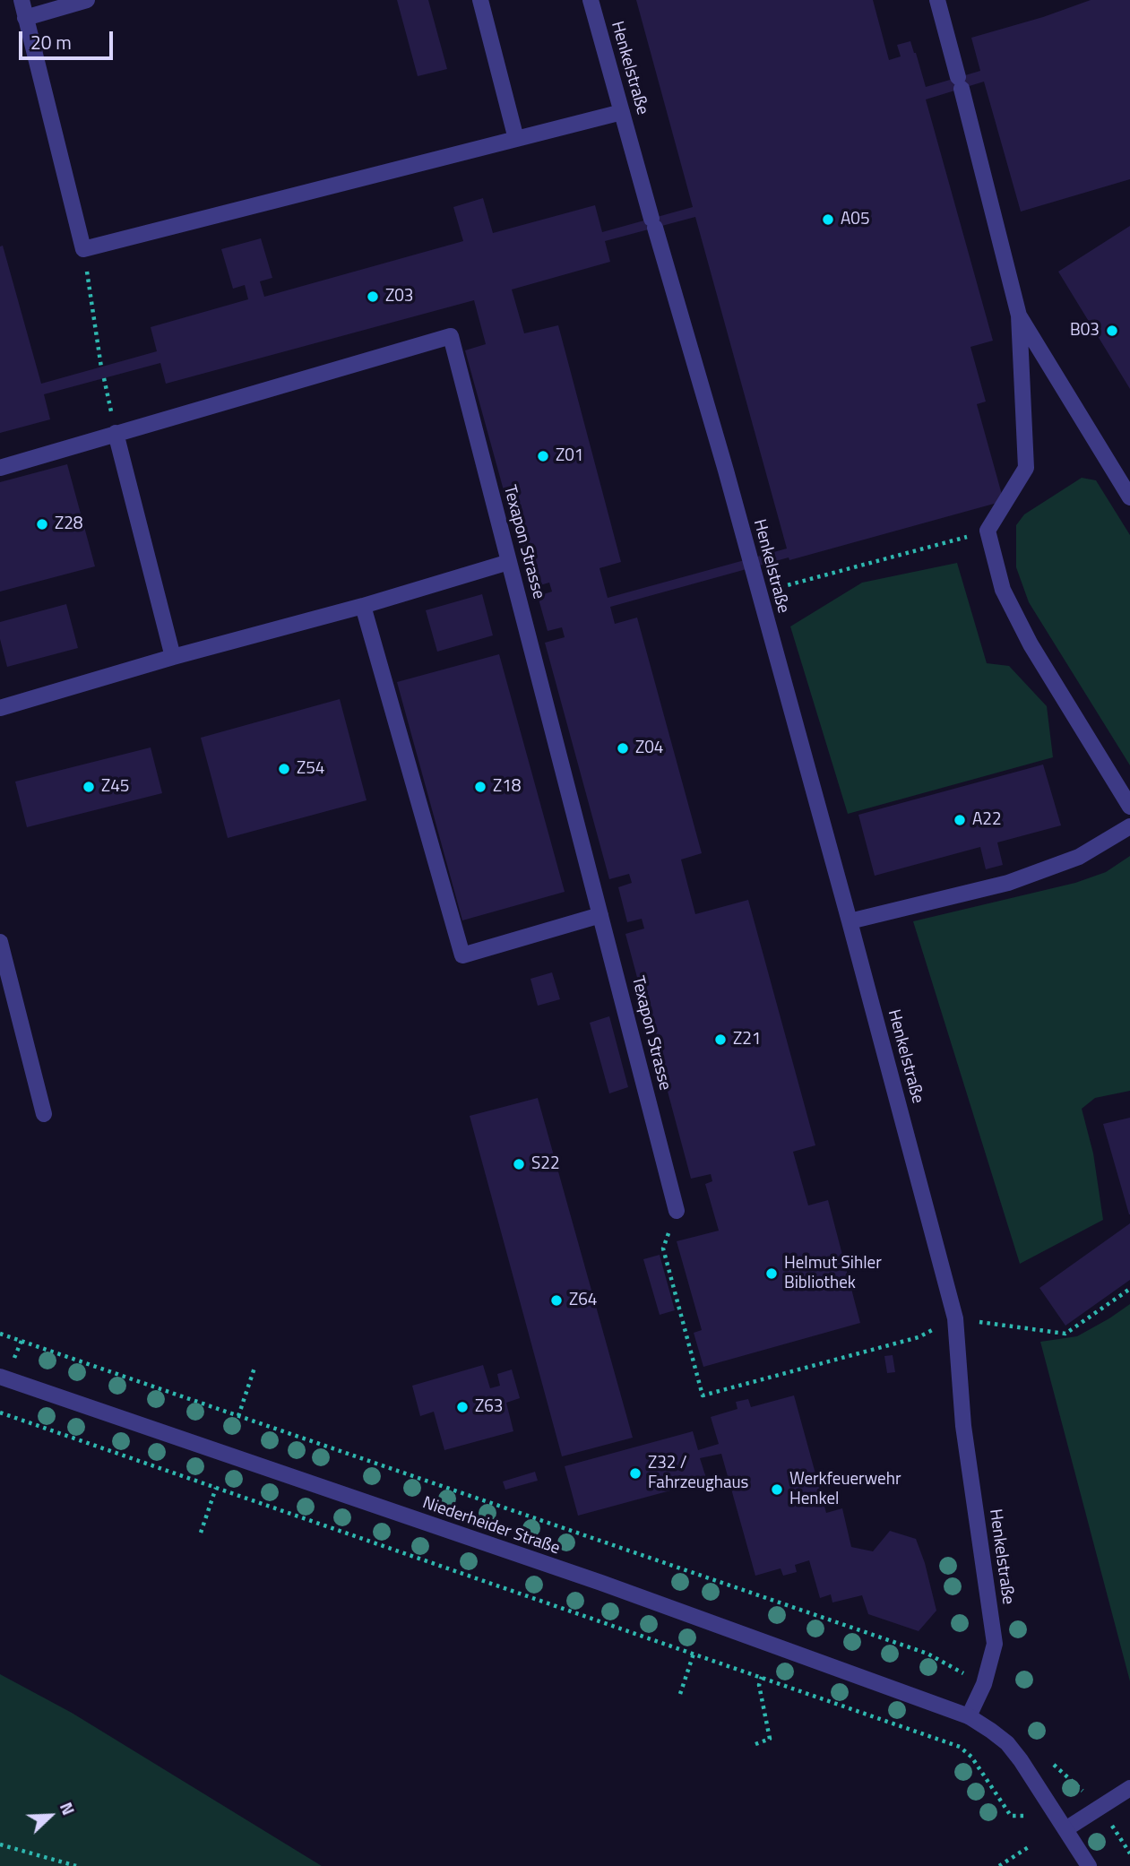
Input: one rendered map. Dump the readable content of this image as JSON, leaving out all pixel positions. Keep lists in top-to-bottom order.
{
  "streets": {
    "street": ["Henkelstraße", "Texapon Strasse", "Niederheider Straße"]
  },
  "crossings": [
    ["Henkelstraße", "Niederheider Straße"]
  ],
  "places": [
    "A05",
    "Z03",
    "B03",
    "Z01",
    "Z28",
    "Z04",
    "Z54",
    "Z45",
    "Z18",
    "A22",
    "Z21",
    "S22",
    "Helmut Sihler Bibliothek",
    "Z64",
    "Z63",
    "Z32 / Fahrzeughaus",
    "Werkfeuerwehr Henkel"
  ],
  "scale_bar": "20 m",
  "north": "top right"
}
